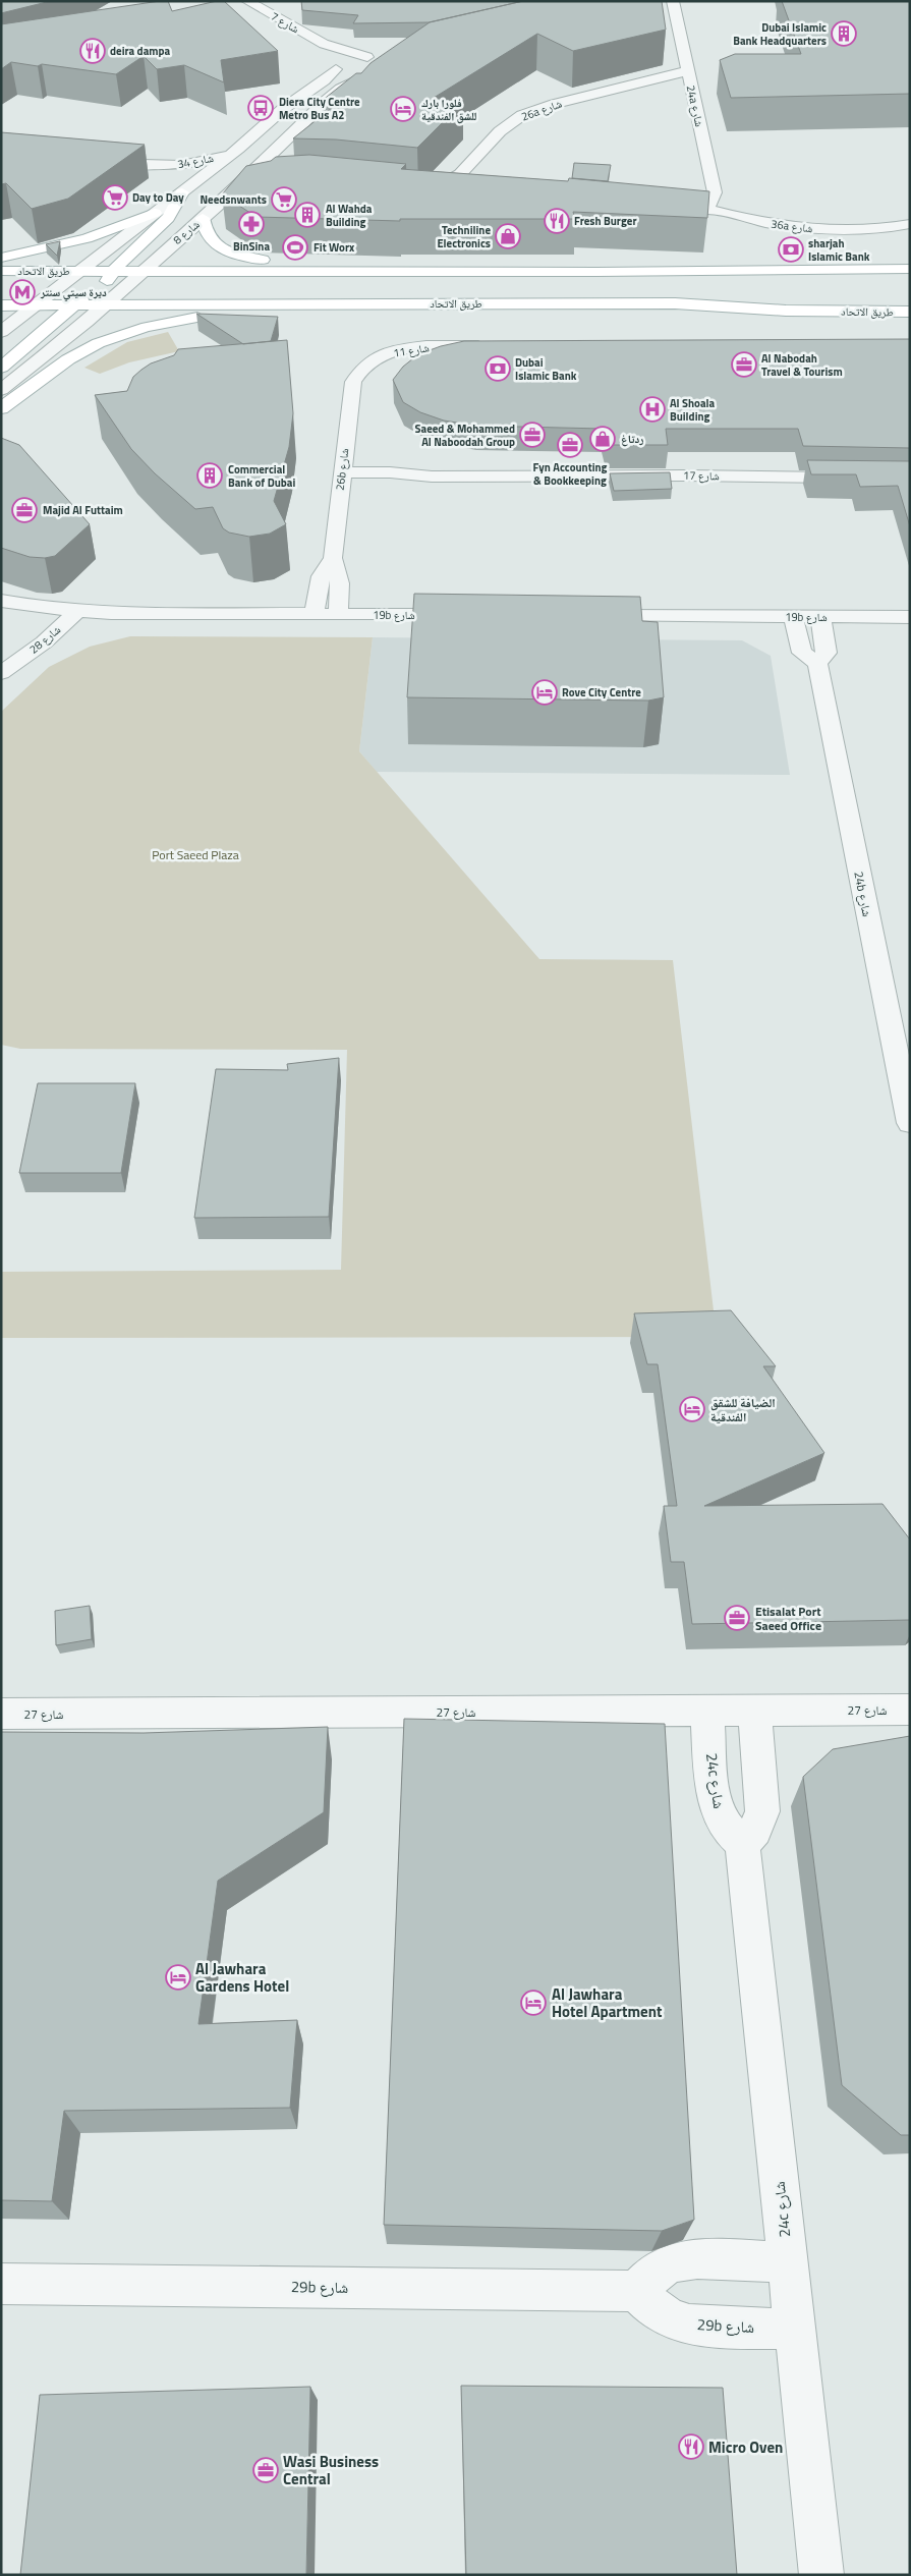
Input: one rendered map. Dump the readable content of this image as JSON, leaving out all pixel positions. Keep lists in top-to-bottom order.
{
  "streets": {
    "main road": ["طريق الاتحاد"],
    "street": [
      "شارع 7",
      "24a شارع",
      "26a شارع",
      "شارع 34",
      "36a شارع",
      "شارع 8",
      "شارع 11",
      "26b شارع",
      "شارع 17",
      "19b شارع",
      "شارع 28",
      "24b شارع",
      "شارع 27",
      "24c شارع",
      "29b شارع"
    ]
  },
  "crossings": [
    ["شارع 7", "شارع 8"],
    ["24a شارع", "26a شارع"],
    ["24a شارع", "36a شارع"],
    ["شارع 8", "طريق الاتحاد"],
    ["شارع 11", "26b شارع"],
    ["26b شارع", "شارع 17"],
    ["26b شارع", "19b شارع"],
    ["19b شارع", "شارع 28"],
    ["19b شارع", "24b شارع"],
    ["شارع 27", "24c شارع"],
    ["24c شارع", "29b شارع"]
  ],
  "parks": ["Port Saeed Plaza"],
  "places": {
    "building": ["Dubai Islamic Bank Headquarters", "Al Wahda Building", "Commercial Bank of Dubai"],
    "restaurant": ["deira dampa", "Fresh Burger", "Micro Oven"],
    "bus stop": ["Diera City Centre Metro Bus A2"],
    "hotel": [
      "فلورا بارك للشق الفندقية",
      "Rove City Centre",
      "الضيافة للشقق الفندقية",
      "Al Jawhara Gardens Hotel",
      "Al Jawhara Hotel Apartment"
    ],
    "supermarket": ["Day to Day", "Needsnwants"],
    "pharmacy": ["BinSina"],
    "shop": ["Techniline Electronics", "ردتاغ"],
    "sports": ["Fit Worx"],
    "bank": ["sharjah Islamic Bank", "Dubai Islamic Bank"],
    "metro station": ["ديرة سيتي سنتر"],
    "office": [
      "Al Nabodah Travel & Tourism",
      "Saeed & Mohammed Al Naboodah Group",
      "Fyn Accounting & Bookkeeping",
      "Majid Al Futtaim",
      "Etisalat Port Saeed Office",
      "Wasi Business Central"
    ],
    "hospital": ["Al Shoala Building"]
  }
}
